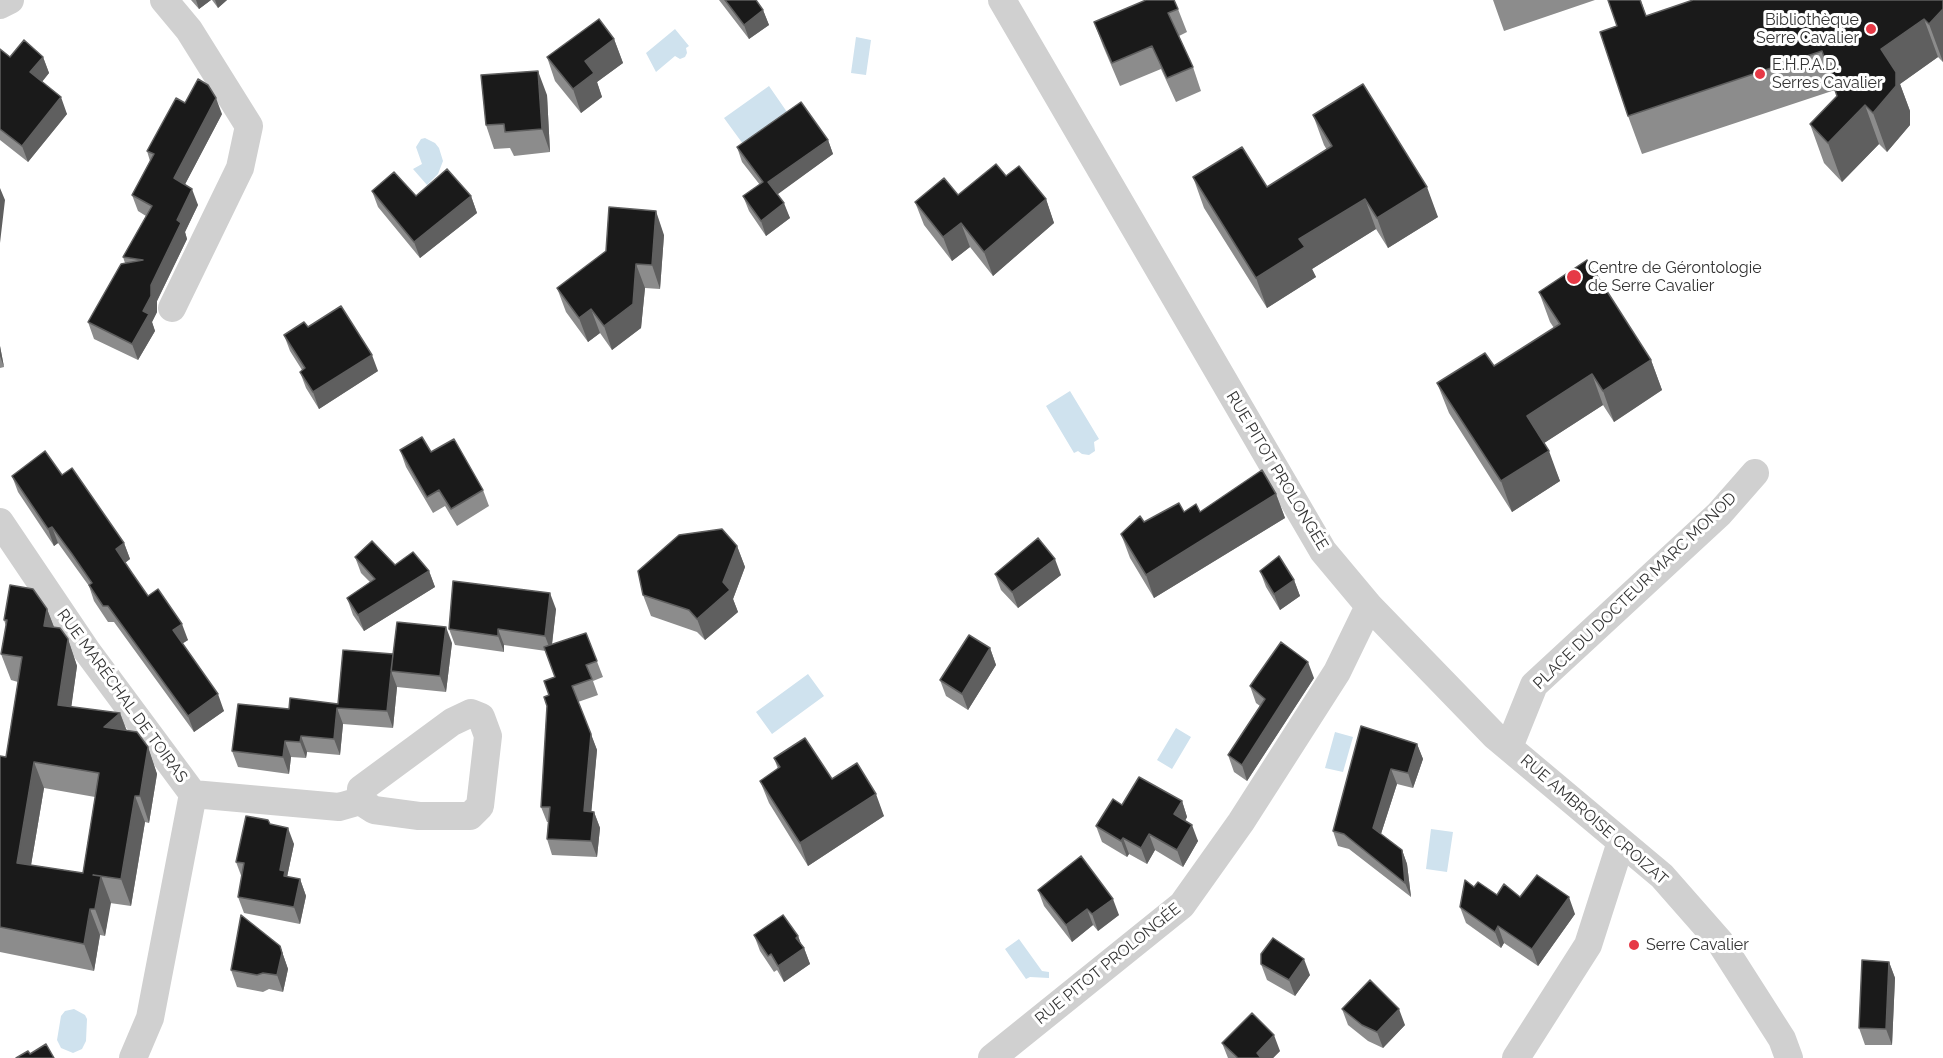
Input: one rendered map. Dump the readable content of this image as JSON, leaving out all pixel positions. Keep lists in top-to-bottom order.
{
  "streets": {
    "street": [
      "RUE PITOT PROLONGÉE",
      "PLACE DU DOCTEUR MARC MONOD",
      "RUE MARÉCHAL DE TOIRAS",
      "RUE AMBROISE CROIZAT"
    ]
  },
  "crossings": [
    ["RUE PITOT PROLONGÉE", "RUE AMBROISE CROIZAT"],
    ["PLACE DU DOCTEUR MARC MONOD", "RUE AMBROISE CROIZAT"]
  ],
  "places": [
    "Bibliothèque Serre Cavalier",
    "E.H.P.A.D. Serres Cavalier",
    "Centre de Gérontologie de Serre Cavalier",
    "Serre Cavalier"
  ]
}
